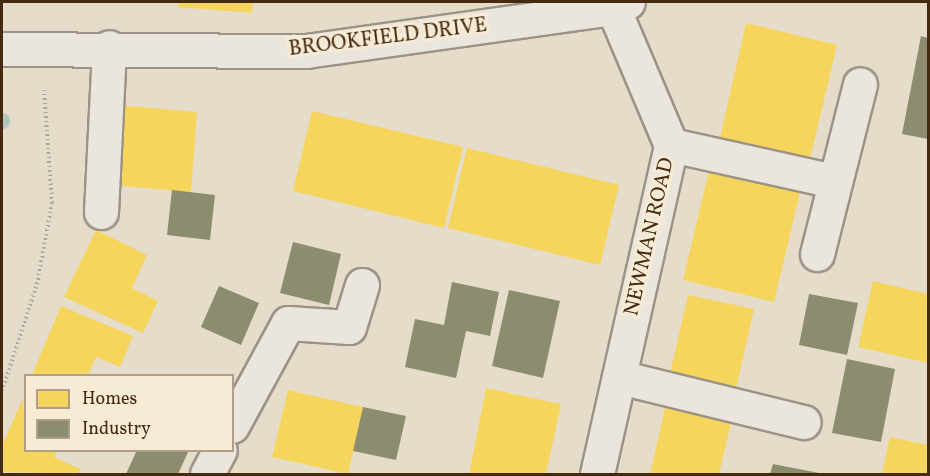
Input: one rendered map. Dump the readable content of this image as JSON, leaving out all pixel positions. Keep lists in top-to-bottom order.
{
  "streets": {
    "street": ["BROOKFIELD DRIVE", "NEWMAN ROAD"]
  },
  "crossings": [
    ["BROOKFIELD DRIVE", "NEWMAN ROAD"]
  ],
  "legend": ["Homes", "Industry"]
}
